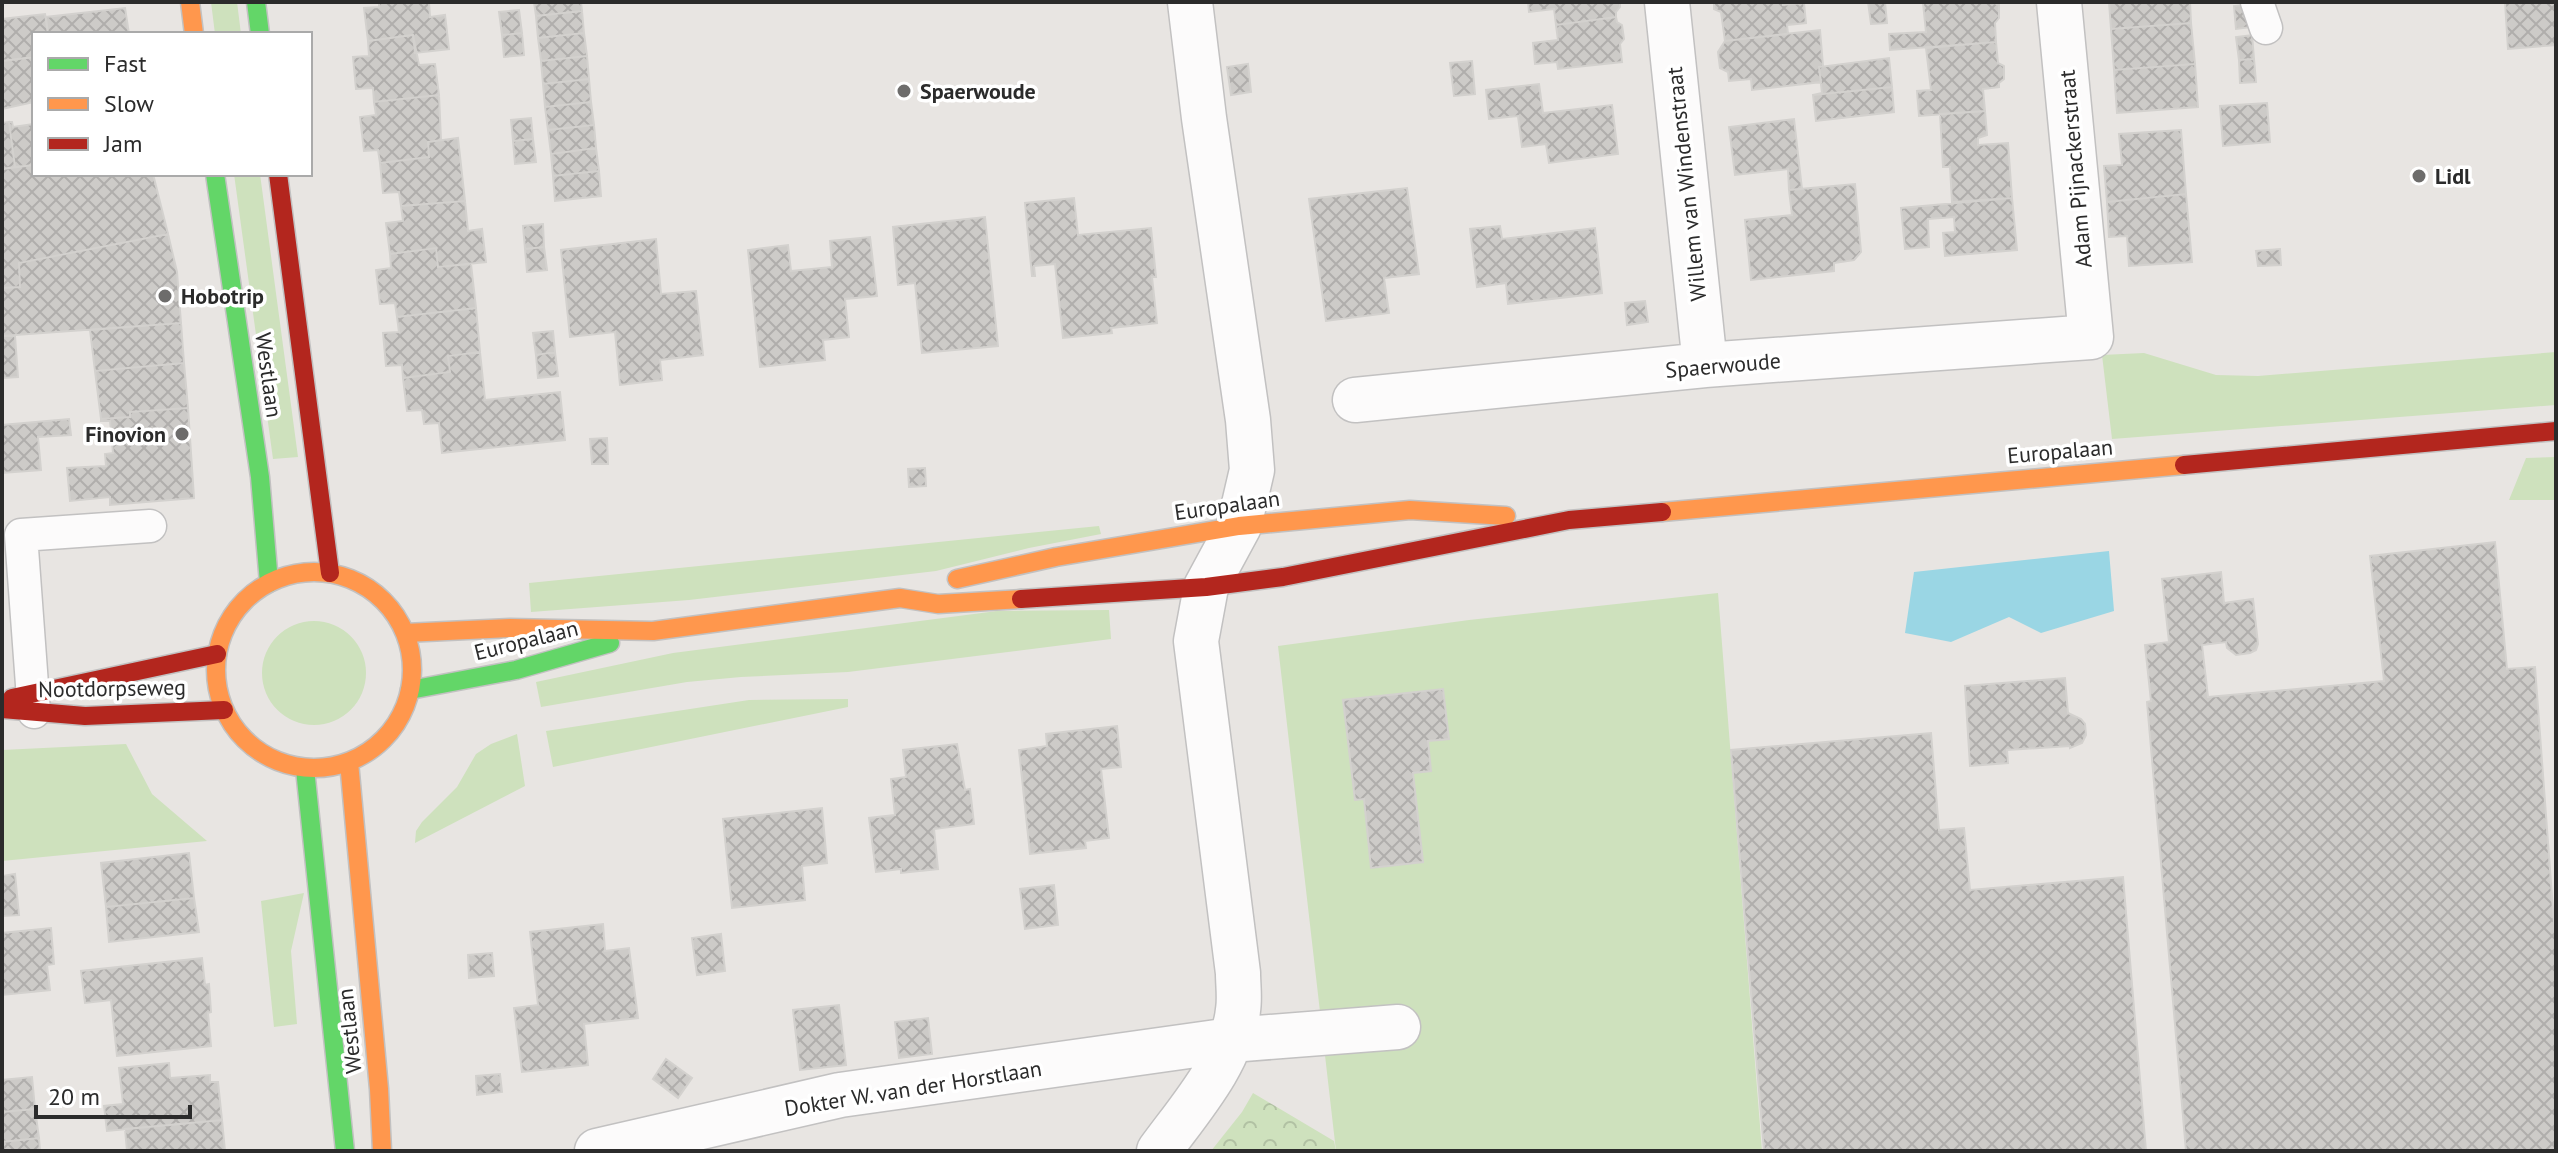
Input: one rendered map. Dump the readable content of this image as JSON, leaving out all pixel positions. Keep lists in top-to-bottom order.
{
  "streets": {
    "main road": ["Westlaan", "Europalaan", "Nootdorpseweg"],
    "street": [
      "Adam Pijnackerstraat",
      "Willem van Windenstraat",
      "Spaerwoude",
      "Dokter W. van der Horstlaan"
    ]
  },
  "crossings": [
    ["Adam Pijnackerstraat", "Spaerwoude"],
    ["Willem van Windenstraat", "Spaerwoude"],
    ["Westlaan", "Europalaan"],
    ["Westlaan", "Nootdorpseweg"],
    ["Europalaan", "Nootdorpseweg"]
  ],
  "places": [
    "Spaerwoude",
    "Lidl",
    "Hobotrip",
    "Finovion"
  ],
  "legend": ["Fast", "Slow", "Jam"],
  "scale_bar": "20 m"
}
